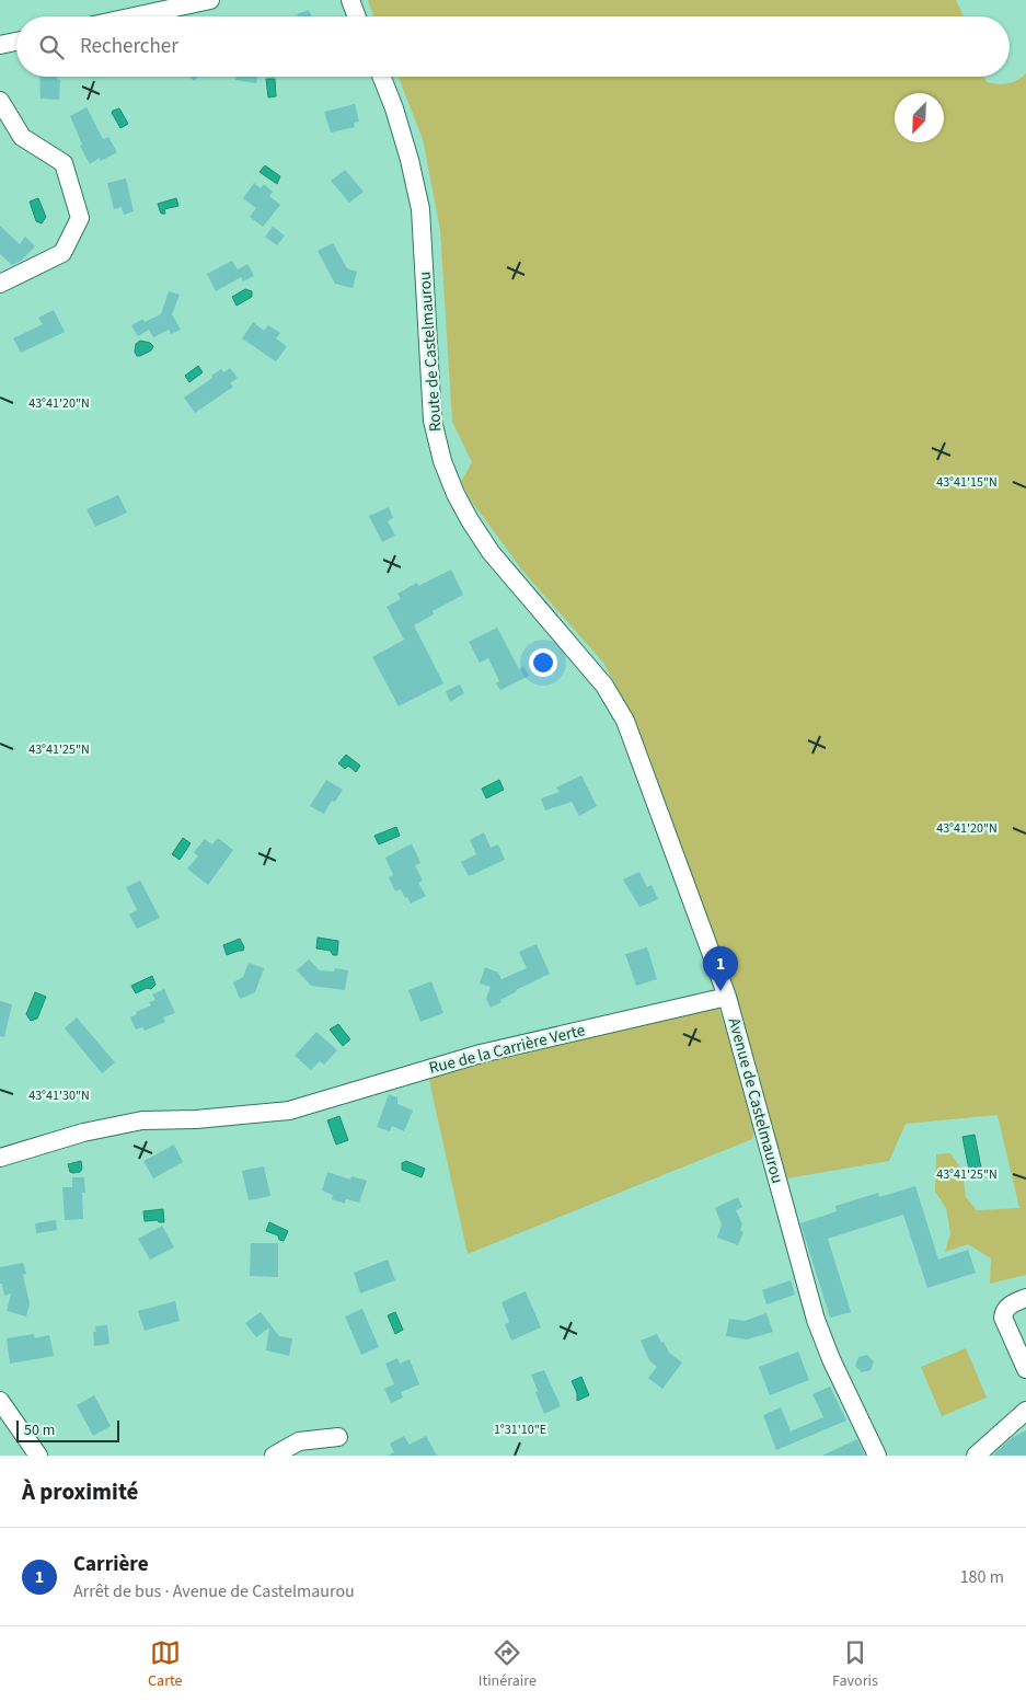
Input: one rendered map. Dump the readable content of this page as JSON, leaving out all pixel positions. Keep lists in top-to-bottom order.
{
  "streets": {
    "street": ["Route de Castelmaurou", "Rue de la Carrière Verte", "Avenue de Castelmaurou"]
  },
  "crossings": [
    ["Route de Castelmaurou", "Avenue de Castelmaurou"],
    ["Rue de la Carrière Verte", "Avenue de Castelmaurou"]
  ],
  "scale_bar": "50 m",
  "north": "bottom left",
  "page": {
    "search": "Rechercher",
    "pins": "1",
    "scale": "50 m",
    "heading": "À proximité",
    "list": [
      {
        "mark": "1",
        "name": "Carrière",
        "note": "Arrêt de bus · Avenue de Castelmaurou",
        "value": "180 m"
      }
    ],
    "nav": ["Carte", "Itinéraire", "Favoris"]
  },
  "coordinates": [
    "43°41'20\"N",
    "43°41'15\"N",
    "43°41'25\"N",
    "43°41'30\"N",
    "1°31'10\"E"
  ]
}
